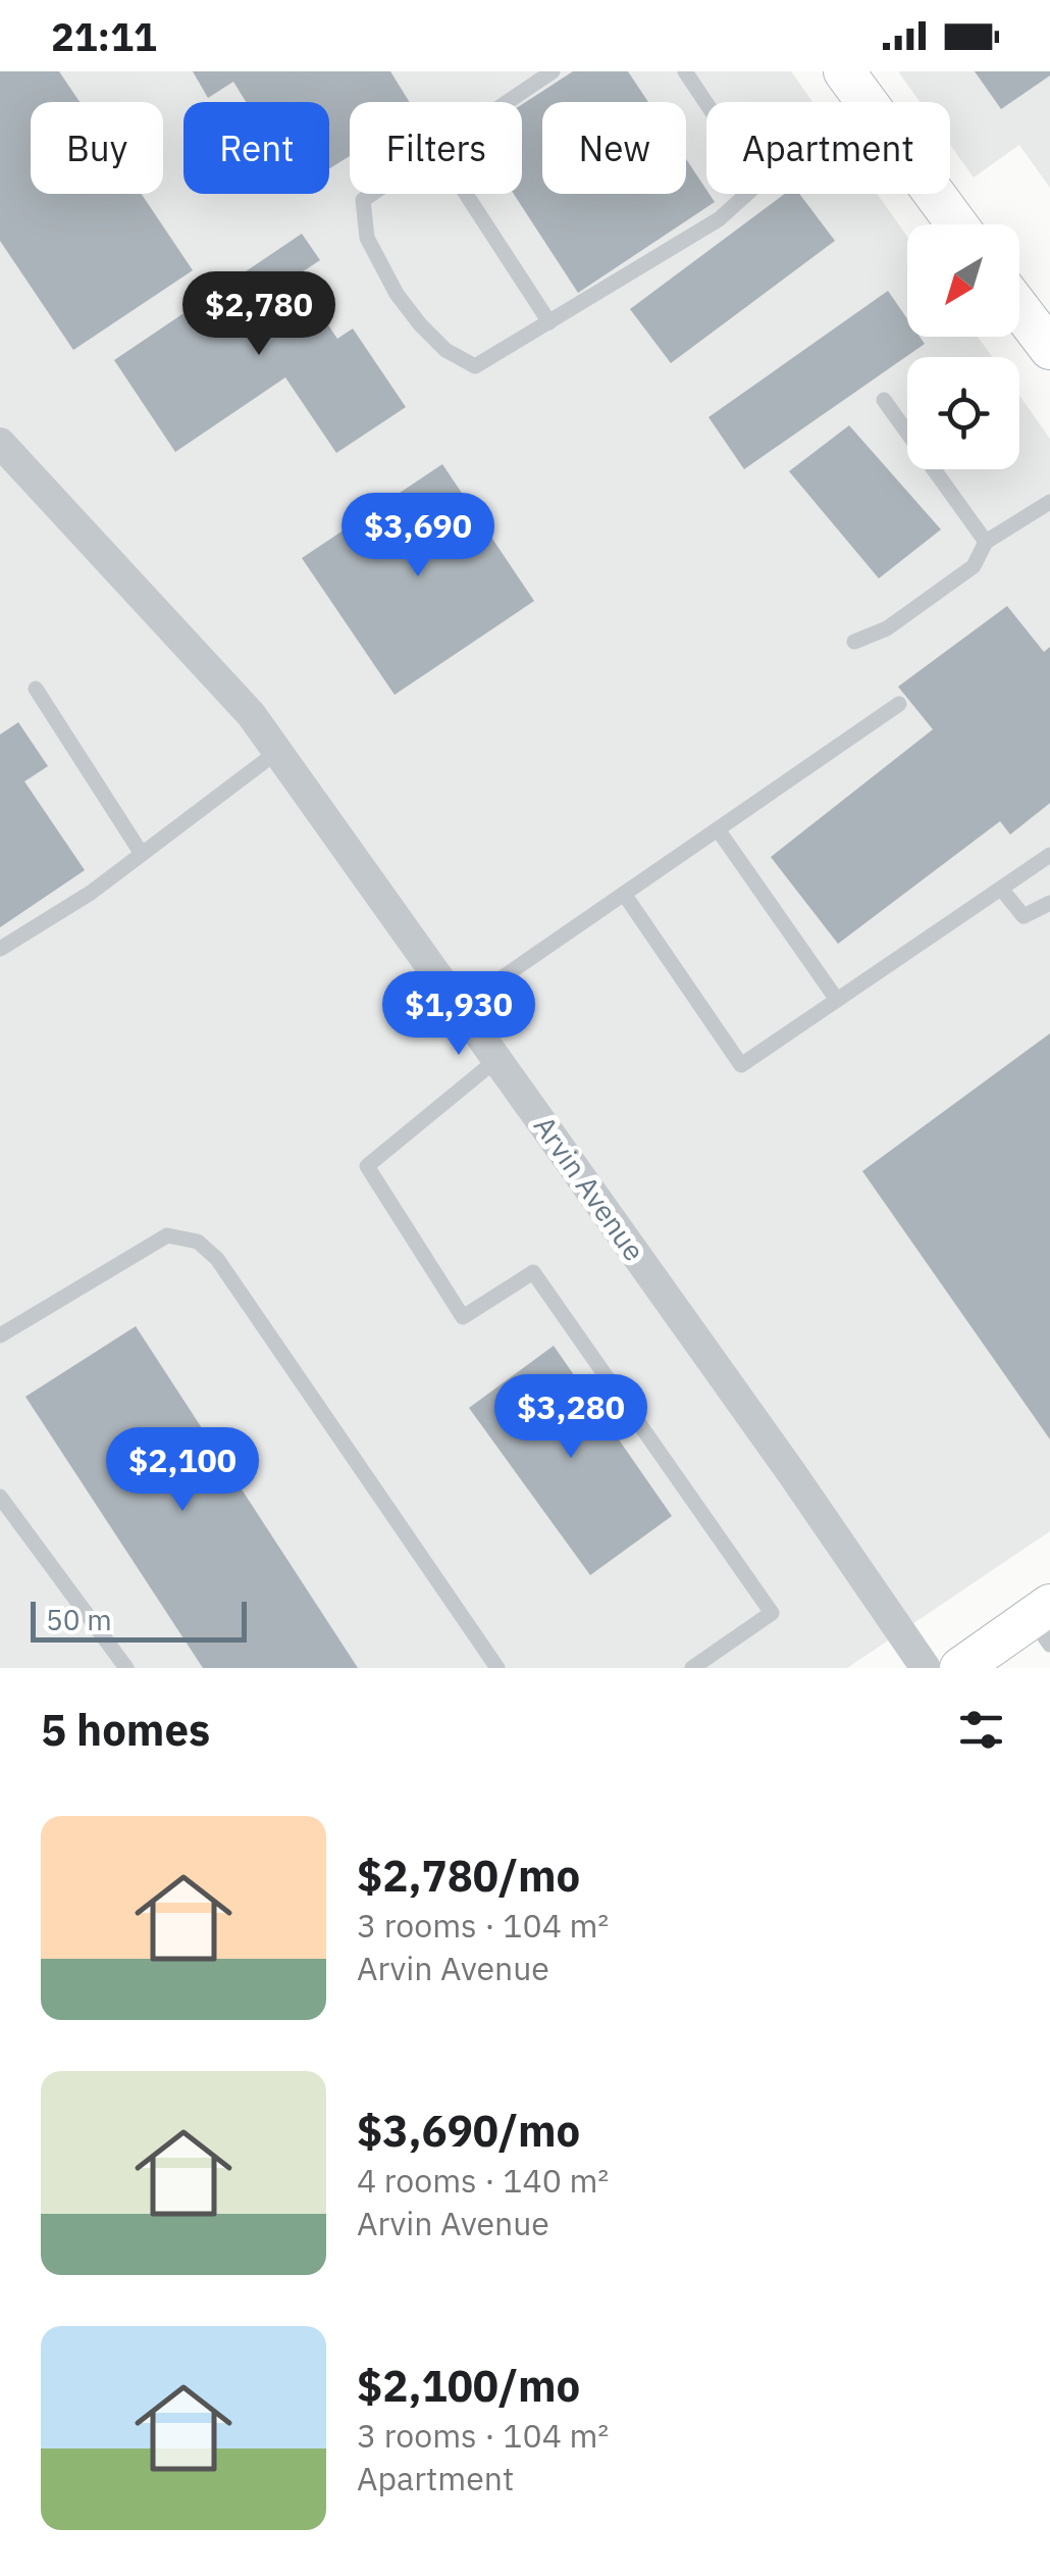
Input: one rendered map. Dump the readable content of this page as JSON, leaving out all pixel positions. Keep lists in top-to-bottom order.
{
  "streets": {
    "street": ["Arvin Avenue"]
  },
  "scale_bar": "50 m",
  "north": "bottom left",
  "page": {
    "status": "21:11",
    "chip": [
      "Buy",
      "Rent",
      "Filters",
      "New",
      "Apartment"
    ],
    "price": [
      "$2,780",
      "$3,690",
      "$1,930",
      "$3,280",
      "$2,100"
    ],
    "scale": "50 m",
    "heading": "5 homes",
    "list": [
      {
        "name": "$2,780/mo",
        "note": "3 rooms · 104 m² · Arvin Avenue"
      },
      {
        "name": "$3,690/mo",
        "note": "4 rooms · 140 m² · Arvin Avenue"
      },
      {
        "name": "$2,100/mo",
        "note": "3 rooms · 104 m² · Apartment"
      }
    ]
  }
}
